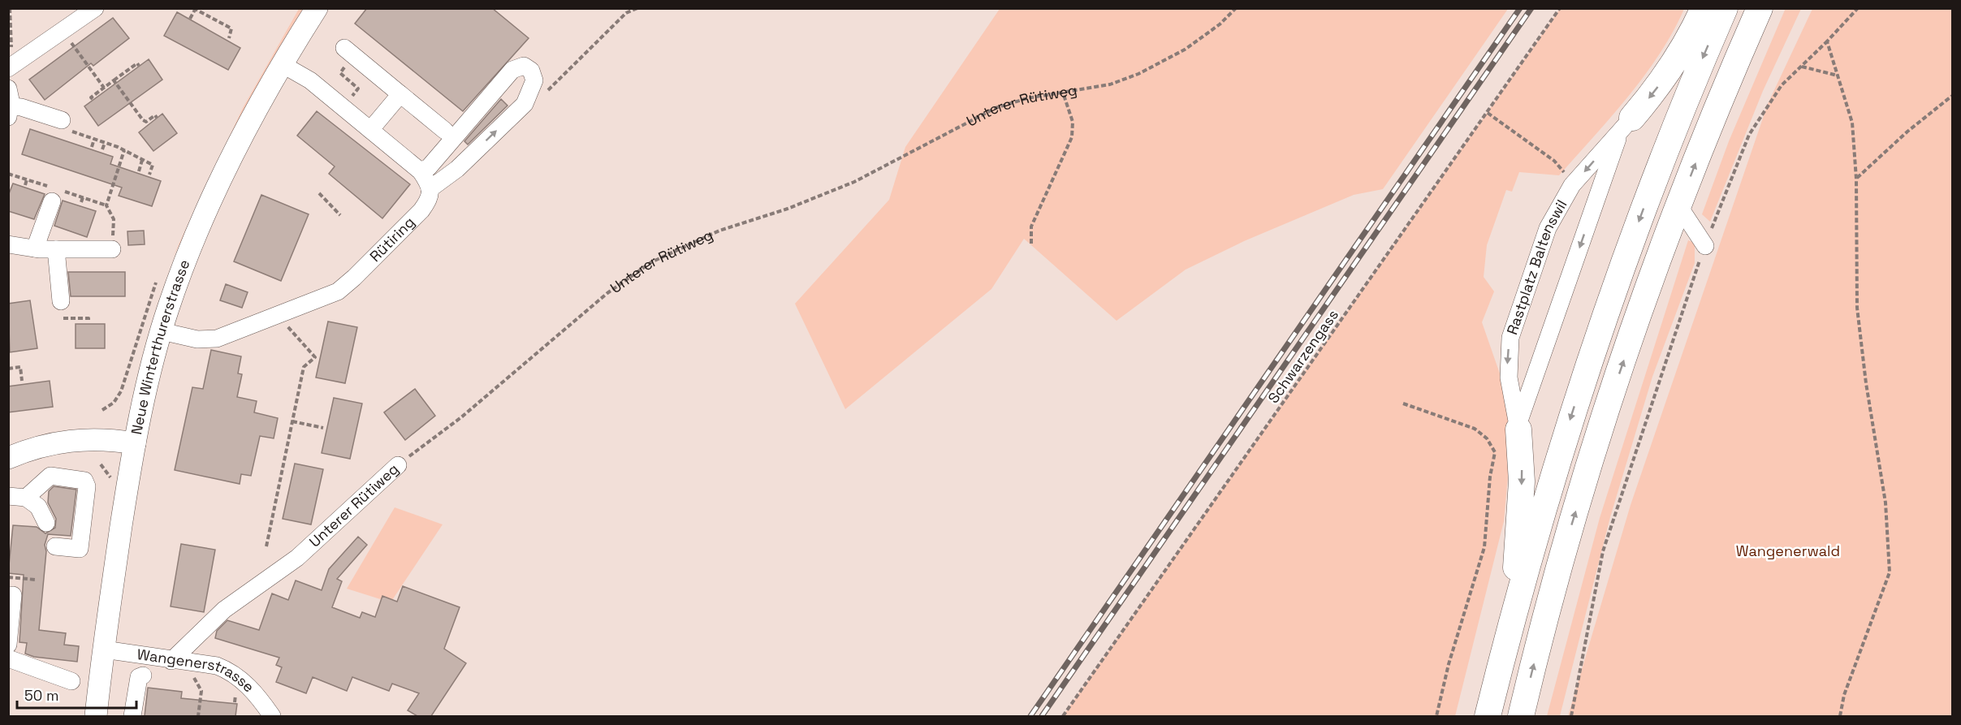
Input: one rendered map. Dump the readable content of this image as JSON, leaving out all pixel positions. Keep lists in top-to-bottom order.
{
  "streets": {
    "main road": ["Neue Winterthurerstrasse"],
    "street": [
      "Unterer Rütiweg",
      "Rütiring",
      "Rastplatz Baltenswil",
      "Wangenerstrasse"
    ],
    "path": ["Schwarzengass"]
  },
  "crossings": [
    ["Unterer Rütiweg", "Wangenerstrasse"],
    ["Rütiring", "Neue Winterthurerstrasse"],
    ["Neue Winterthurerstrasse", "Wangenerstrasse"]
  ],
  "one_way": ["Rastplatz Baltenswil"],
  "parks": ["Wangenerwald"],
  "scale_bar": "50 m"
}
